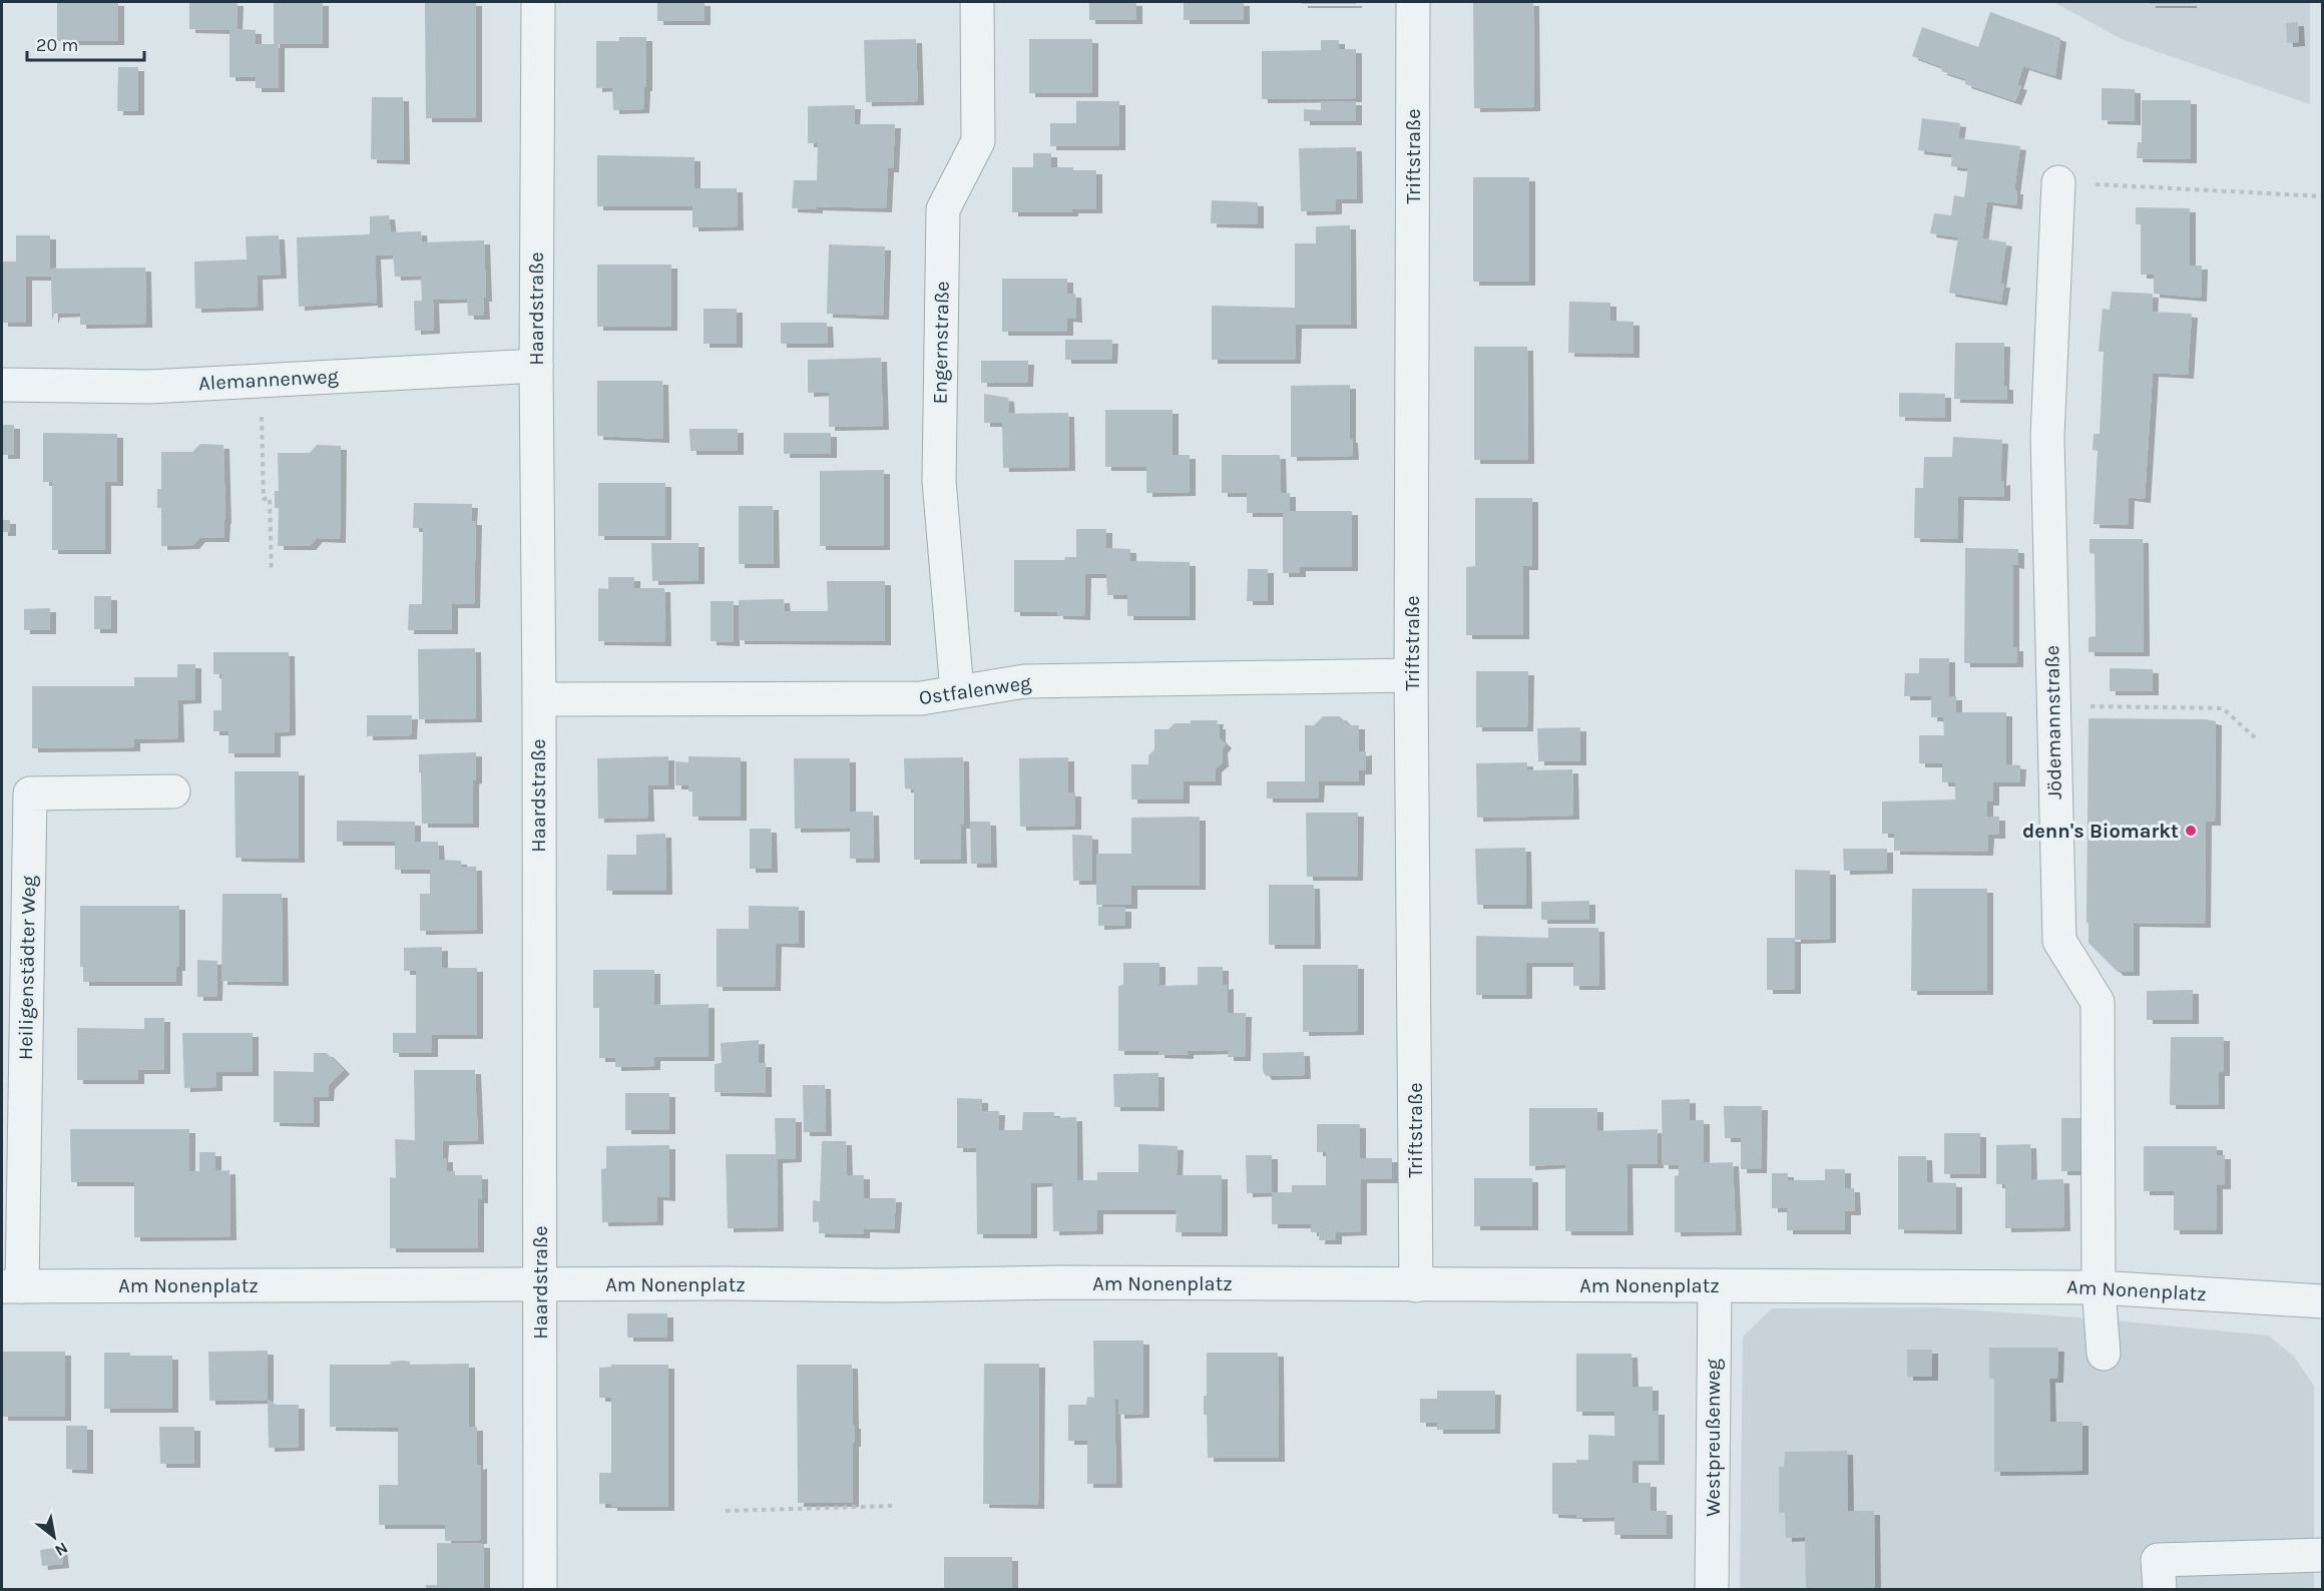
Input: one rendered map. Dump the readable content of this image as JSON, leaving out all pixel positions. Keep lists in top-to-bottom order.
{
  "streets": {
    "street": [
      "Triftstraße",
      "Haardstraße",
      "Engernstraße",
      "Alemannenweg",
      "Ostfalenweg",
      "Jödemannstraße",
      "Heiligenstädter Weg",
      "Am Nonenplatz",
      "Westpreußenweg"
    ]
  },
  "crossings": [
    ["Triftstraße", "Ostfalenweg"],
    ["Triftstraße", "Am Nonenplatz"],
    ["Haardstraße", "Alemannenweg"],
    ["Haardstraße", "Ostfalenweg"],
    ["Haardstraße", "Am Nonenplatz"],
    ["Engernstraße", "Ostfalenweg"],
    ["Jödemannstraße", "Am Nonenplatz"],
    ["Heiligenstädter Weg", "Am Nonenplatz"],
    ["Am Nonenplatz", "Westpreußenweg"]
  ],
  "places": ["denn's Biomarkt"],
  "scale_bar": "20 m",
  "north": "bottom right"
}
